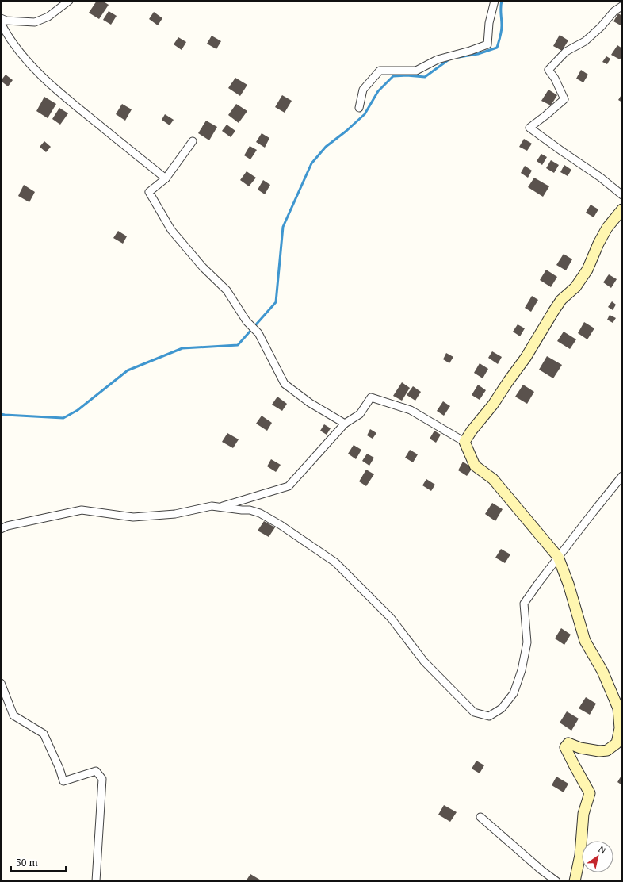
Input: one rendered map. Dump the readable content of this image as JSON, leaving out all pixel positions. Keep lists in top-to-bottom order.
{
  "scale_bar": "50 m",
  "north": "top right"
}
